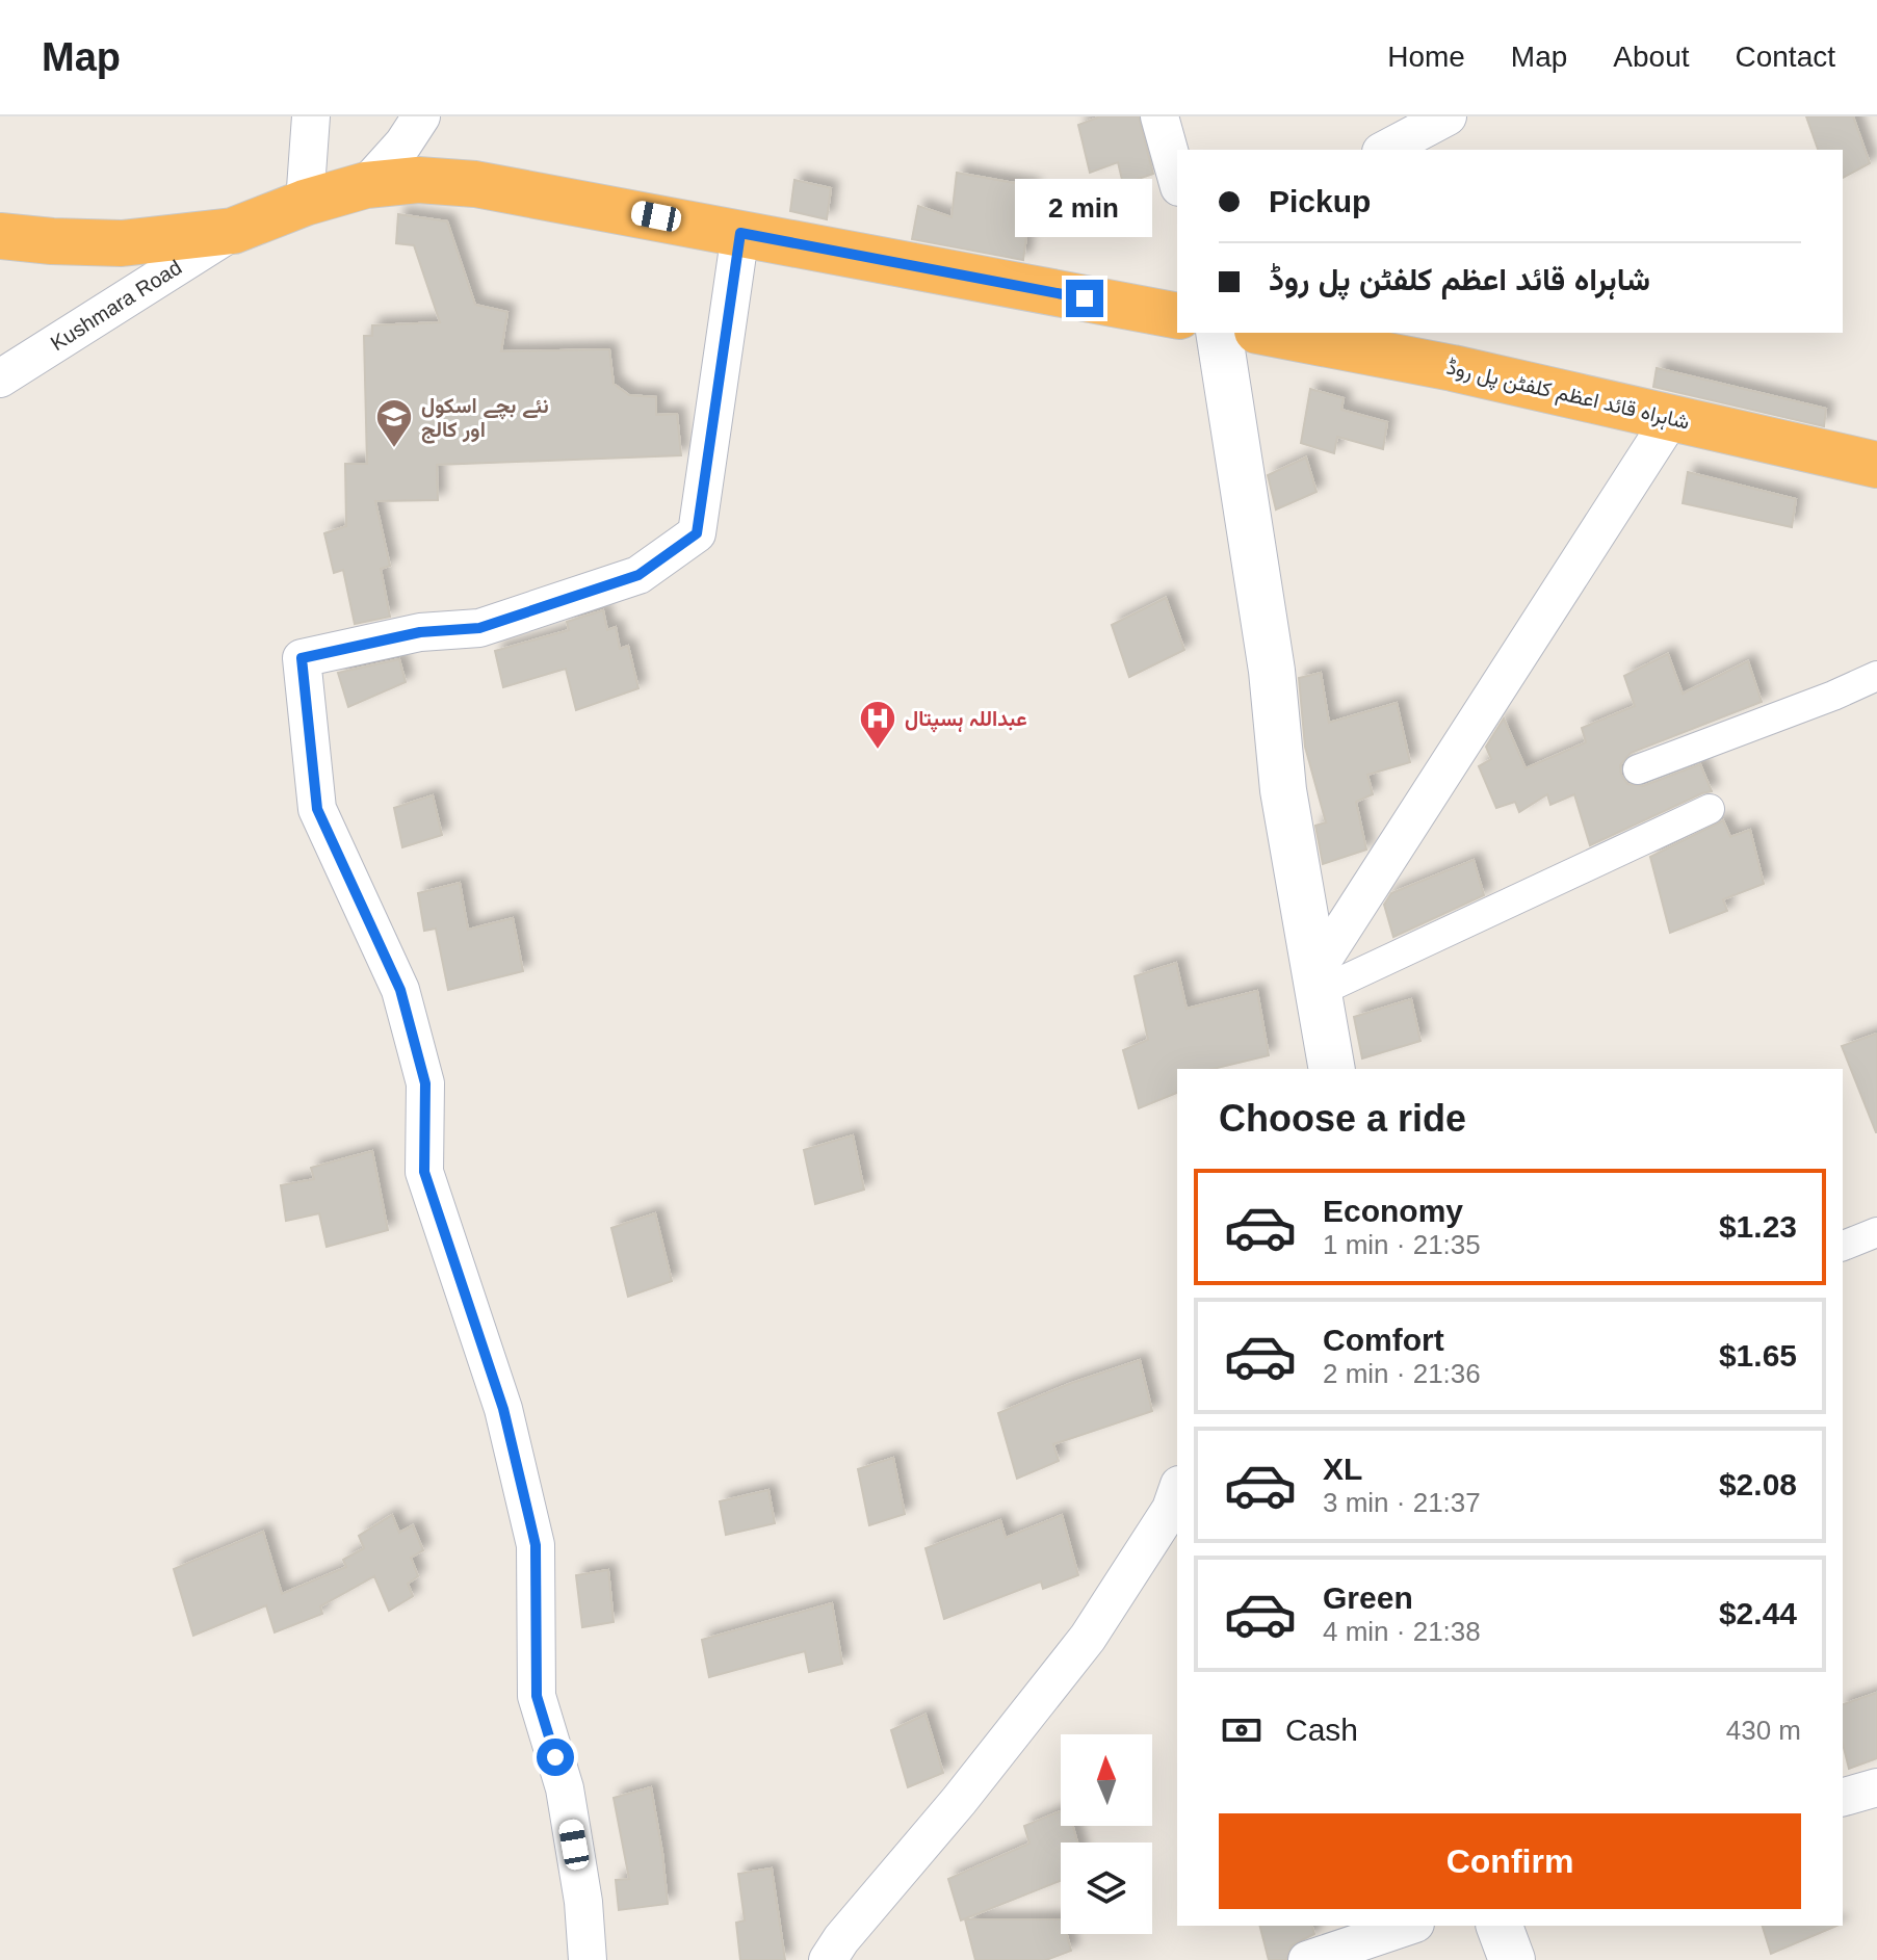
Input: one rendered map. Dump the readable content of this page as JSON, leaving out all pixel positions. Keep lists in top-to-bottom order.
{
  "streets": {
    "highway": ["شاہراہ قائد اعظم کلفٹن پل روڈ"],
    "street": ["Kushmara Road"]
  },
  "places": {
    "school or university": ["نئے بچے اسکول اور کالج"],
    "hospital": ["عبداللہ ہسپتال"]
  },
  "north": "top",
  "page": {
    "header": "Map",
    "nav": [
      "Home",
      "Map",
      "About",
      "Contact"
    ],
    "banner": ["Pickup", "شاہراہ قائد اعظم کلفٹن پل روڈ"],
    "bubble": "2 min",
    "heading": "Choose a ride",
    "list": [
      {
        "name": "Economy",
        "note": "1 min · 21:35",
        "value": "$1.23"
      },
      {
        "name": "Comfort",
        "note": "2 min · 21:36",
        "value": "$1.65"
      },
      {
        "name": "XL",
        "note": "3 min · 21:37",
        "value": "$2.08"
      },
      {
        "name": "Green",
        "note": "4 min · 21:38",
        "value": "$2.44"
      }
    ],
    "pay": ["Cash", "430 m"],
    "buttons": "Confirm"
  }
}
